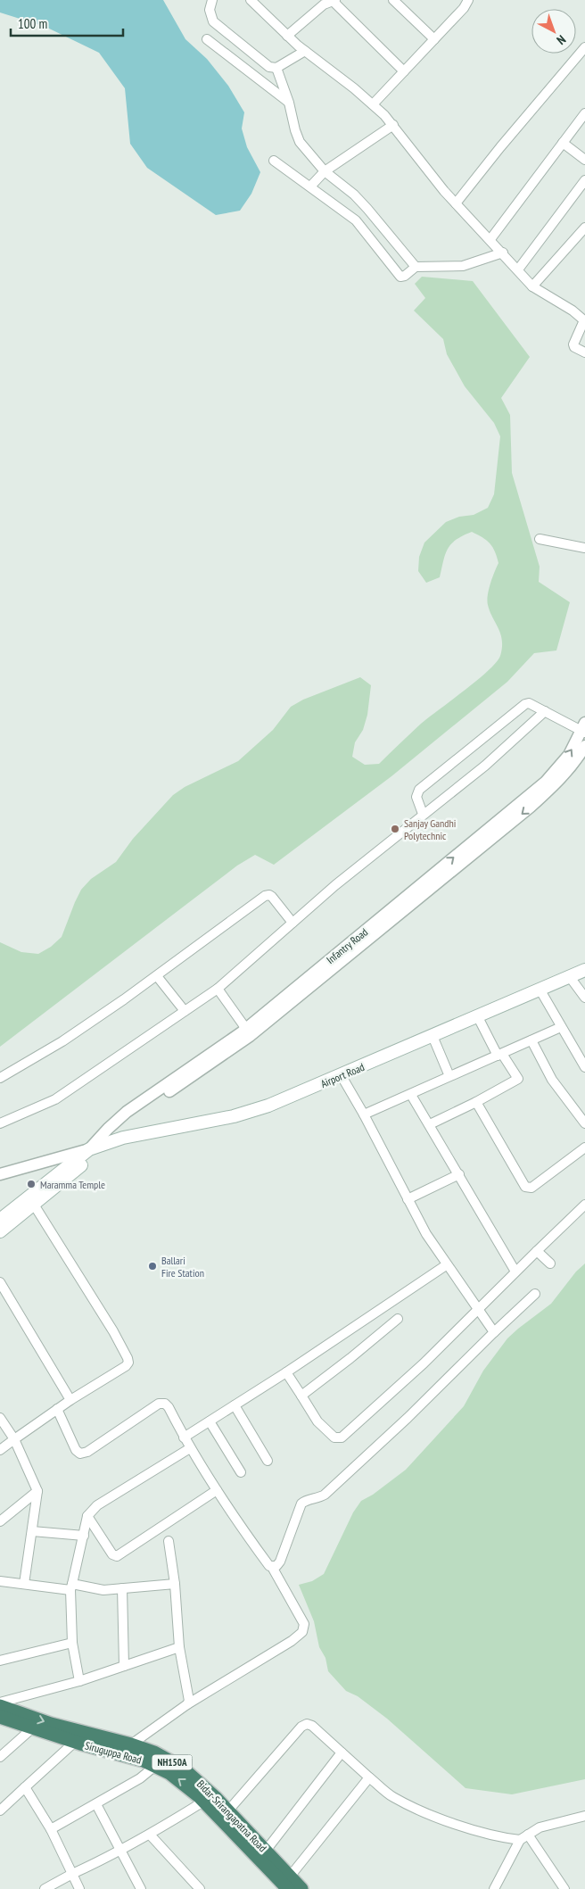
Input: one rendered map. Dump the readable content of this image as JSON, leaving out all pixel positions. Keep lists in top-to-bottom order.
{
  "streets": {
    "highway": ["Siruguppa Road", "NH150A", "Bidar-Srirangapatna Road"],
    "main road": ["Airport Road"],
    "street": ["Infantry Road"]
  },
  "crossings": [
    ["Infantry Road", "Airport Road"],
    ["Siruguppa Road", "Bidar-Srirangapatna Road"]
  ],
  "one_way": ["Bidar-Srirangapatna Road"],
  "places": ["Sanjay Gandhi Polytechnic", "Maramma Temple", "Ballari Fire Station"],
  "scale_bar": "100 m",
  "north": "bottom right"
}
